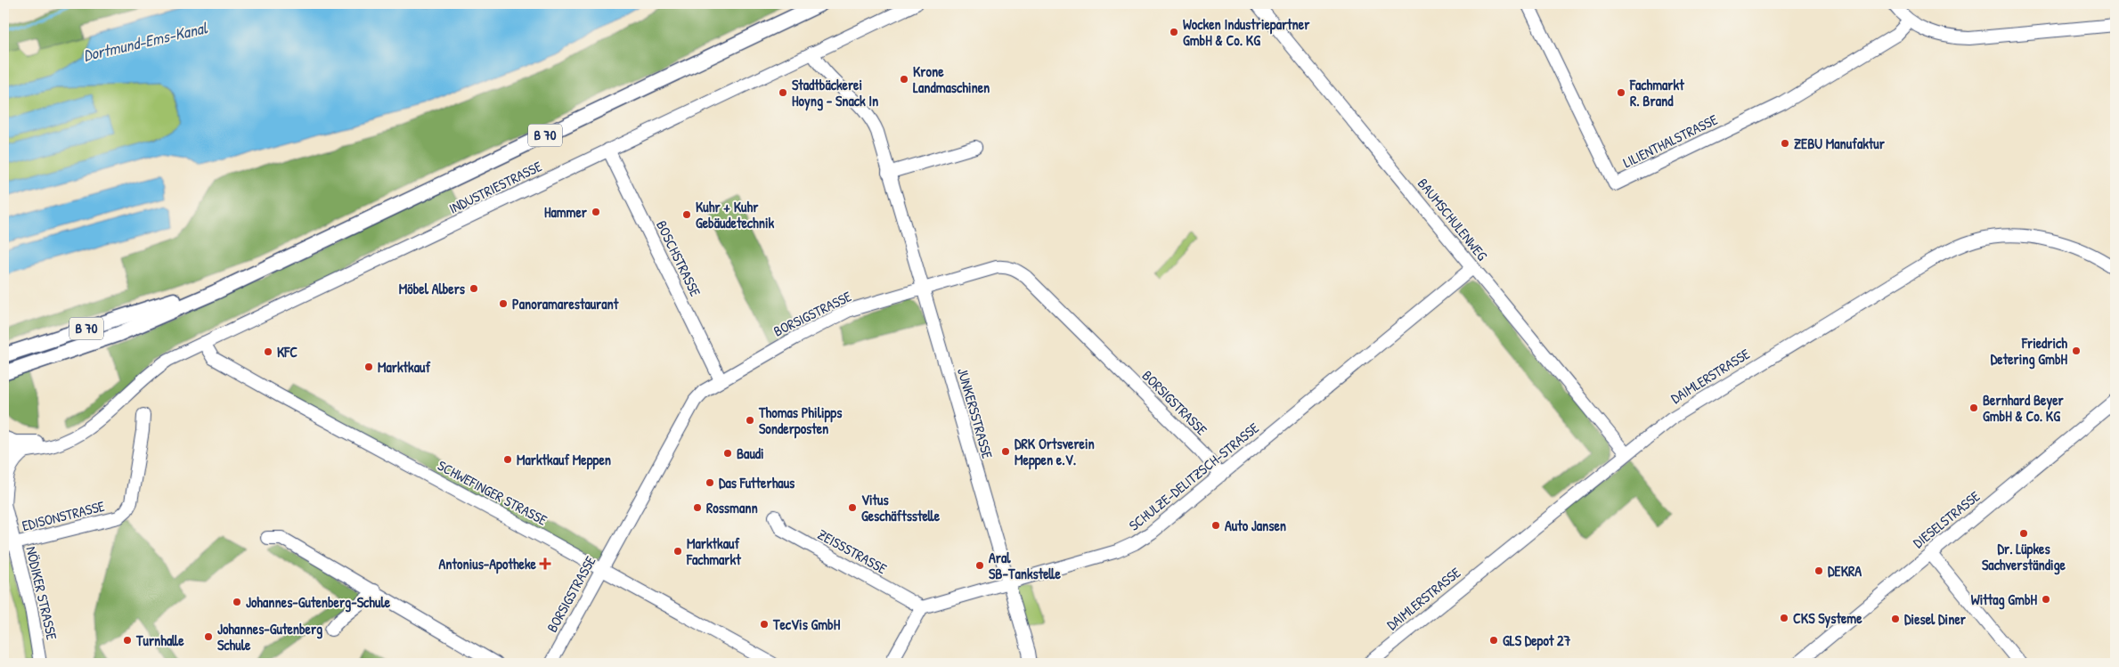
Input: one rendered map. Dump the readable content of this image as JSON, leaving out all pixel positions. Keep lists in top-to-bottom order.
{
  "streets": {
    "main road": ["B 70"],
    "street": [
      "LILIENTHALSTRASSE",
      "INDUSTRIESTRASSE",
      "BAUMSCHULENWEG",
      "BOSCHSTRASSE",
      "BORSIGSTRASSE",
      "DAIMLERSTRASSE",
      "JUNKERSSTRASSE",
      "SCHULZE-DELITZSCH-STRASSE",
      "SCHWEFINGER STRASSE",
      "EDISONSTRASSE",
      "DIESELSTRASSE",
      "ZEISSSTRASSE",
      "NÖDIKER STRASSE"
    ]
  },
  "crossings": [
    ["INDUSTRIESTRASSE", "BOSCHSTRASSE"],
    ["INDUSTRIESTRASSE", "JUNKERSSTRASSE"],
    ["INDUSTRIESTRASSE", "SCHWEFINGER STRASSE"],
    ["BAUMSCHULENWEG", "DAIMLERSTRASSE"],
    ["BAUMSCHULENWEG", "SCHULZE-DELITZSCH-STRASSE"],
    ["BOSCHSTRASSE", "BORSIGSTRASSE"],
    ["BORSIGSTRASSE", "JUNKERSSTRASSE"],
    ["BORSIGSTRASSE", "SCHULZE-DELITZSCH-STRASSE"],
    ["BORSIGSTRASSE", "SCHWEFINGER STRASSE"],
    ["JUNKERSSTRASSE", "SCHULZE-DELITZSCH-STRASSE"],
    ["SCHULZE-DELITZSCH-STRASSE", "ZEISSSTRASSE"],
    ["EDISONSTRASSE", "NÖDIKER STRASSE"]
  ],
  "water": ["Dortmund-Ems-Kanal"],
  "places": {
    "other": [
      "Wocken Industriepartner GmbH & Co. KG",
      "Krone Landmaschinen",
      "Stadtbäckerei Hoyng - Snack In",
      "Fachmarkt R. Brand",
      "ZEBU Manufaktur",
      "Hammer",
      "Kuhr + Kuhr Gebäudetechnik",
      "Möbel Albers",
      "Panoramarestaurant",
      "Friedrich Detering GmbH",
      "KFC",
      "Marktkauf",
      "Bernhard Beyer GmbH & Co. KG",
      "Thomas Philipps Sonderposten",
      "DRK Ortsverein Meppen e.V.",
      "Baudi",
      "Marktkauf Meppen",
      "Das Futterhaus",
      "Rossmann",
      "Vitus Geschäftsstelle",
      "Auto Jansen",
      "Dr. Lüpkes Sachverständige",
      "Marktkauf Fachmarkt",
      "Aral SB-Tankstelle",
      "DEKRA",
      "Wittag GmbH",
      "Johannes-Gutenberg-Schule",
      "CKS Systeme",
      "Diesel Diner",
      "TecVis GmbH",
      "Johannes-Gutenberg Schule",
      "Turnhalle",
      "GLS Depot 27"
    ],
    "health": ["Antonius-Apotheke"]
  }
}
